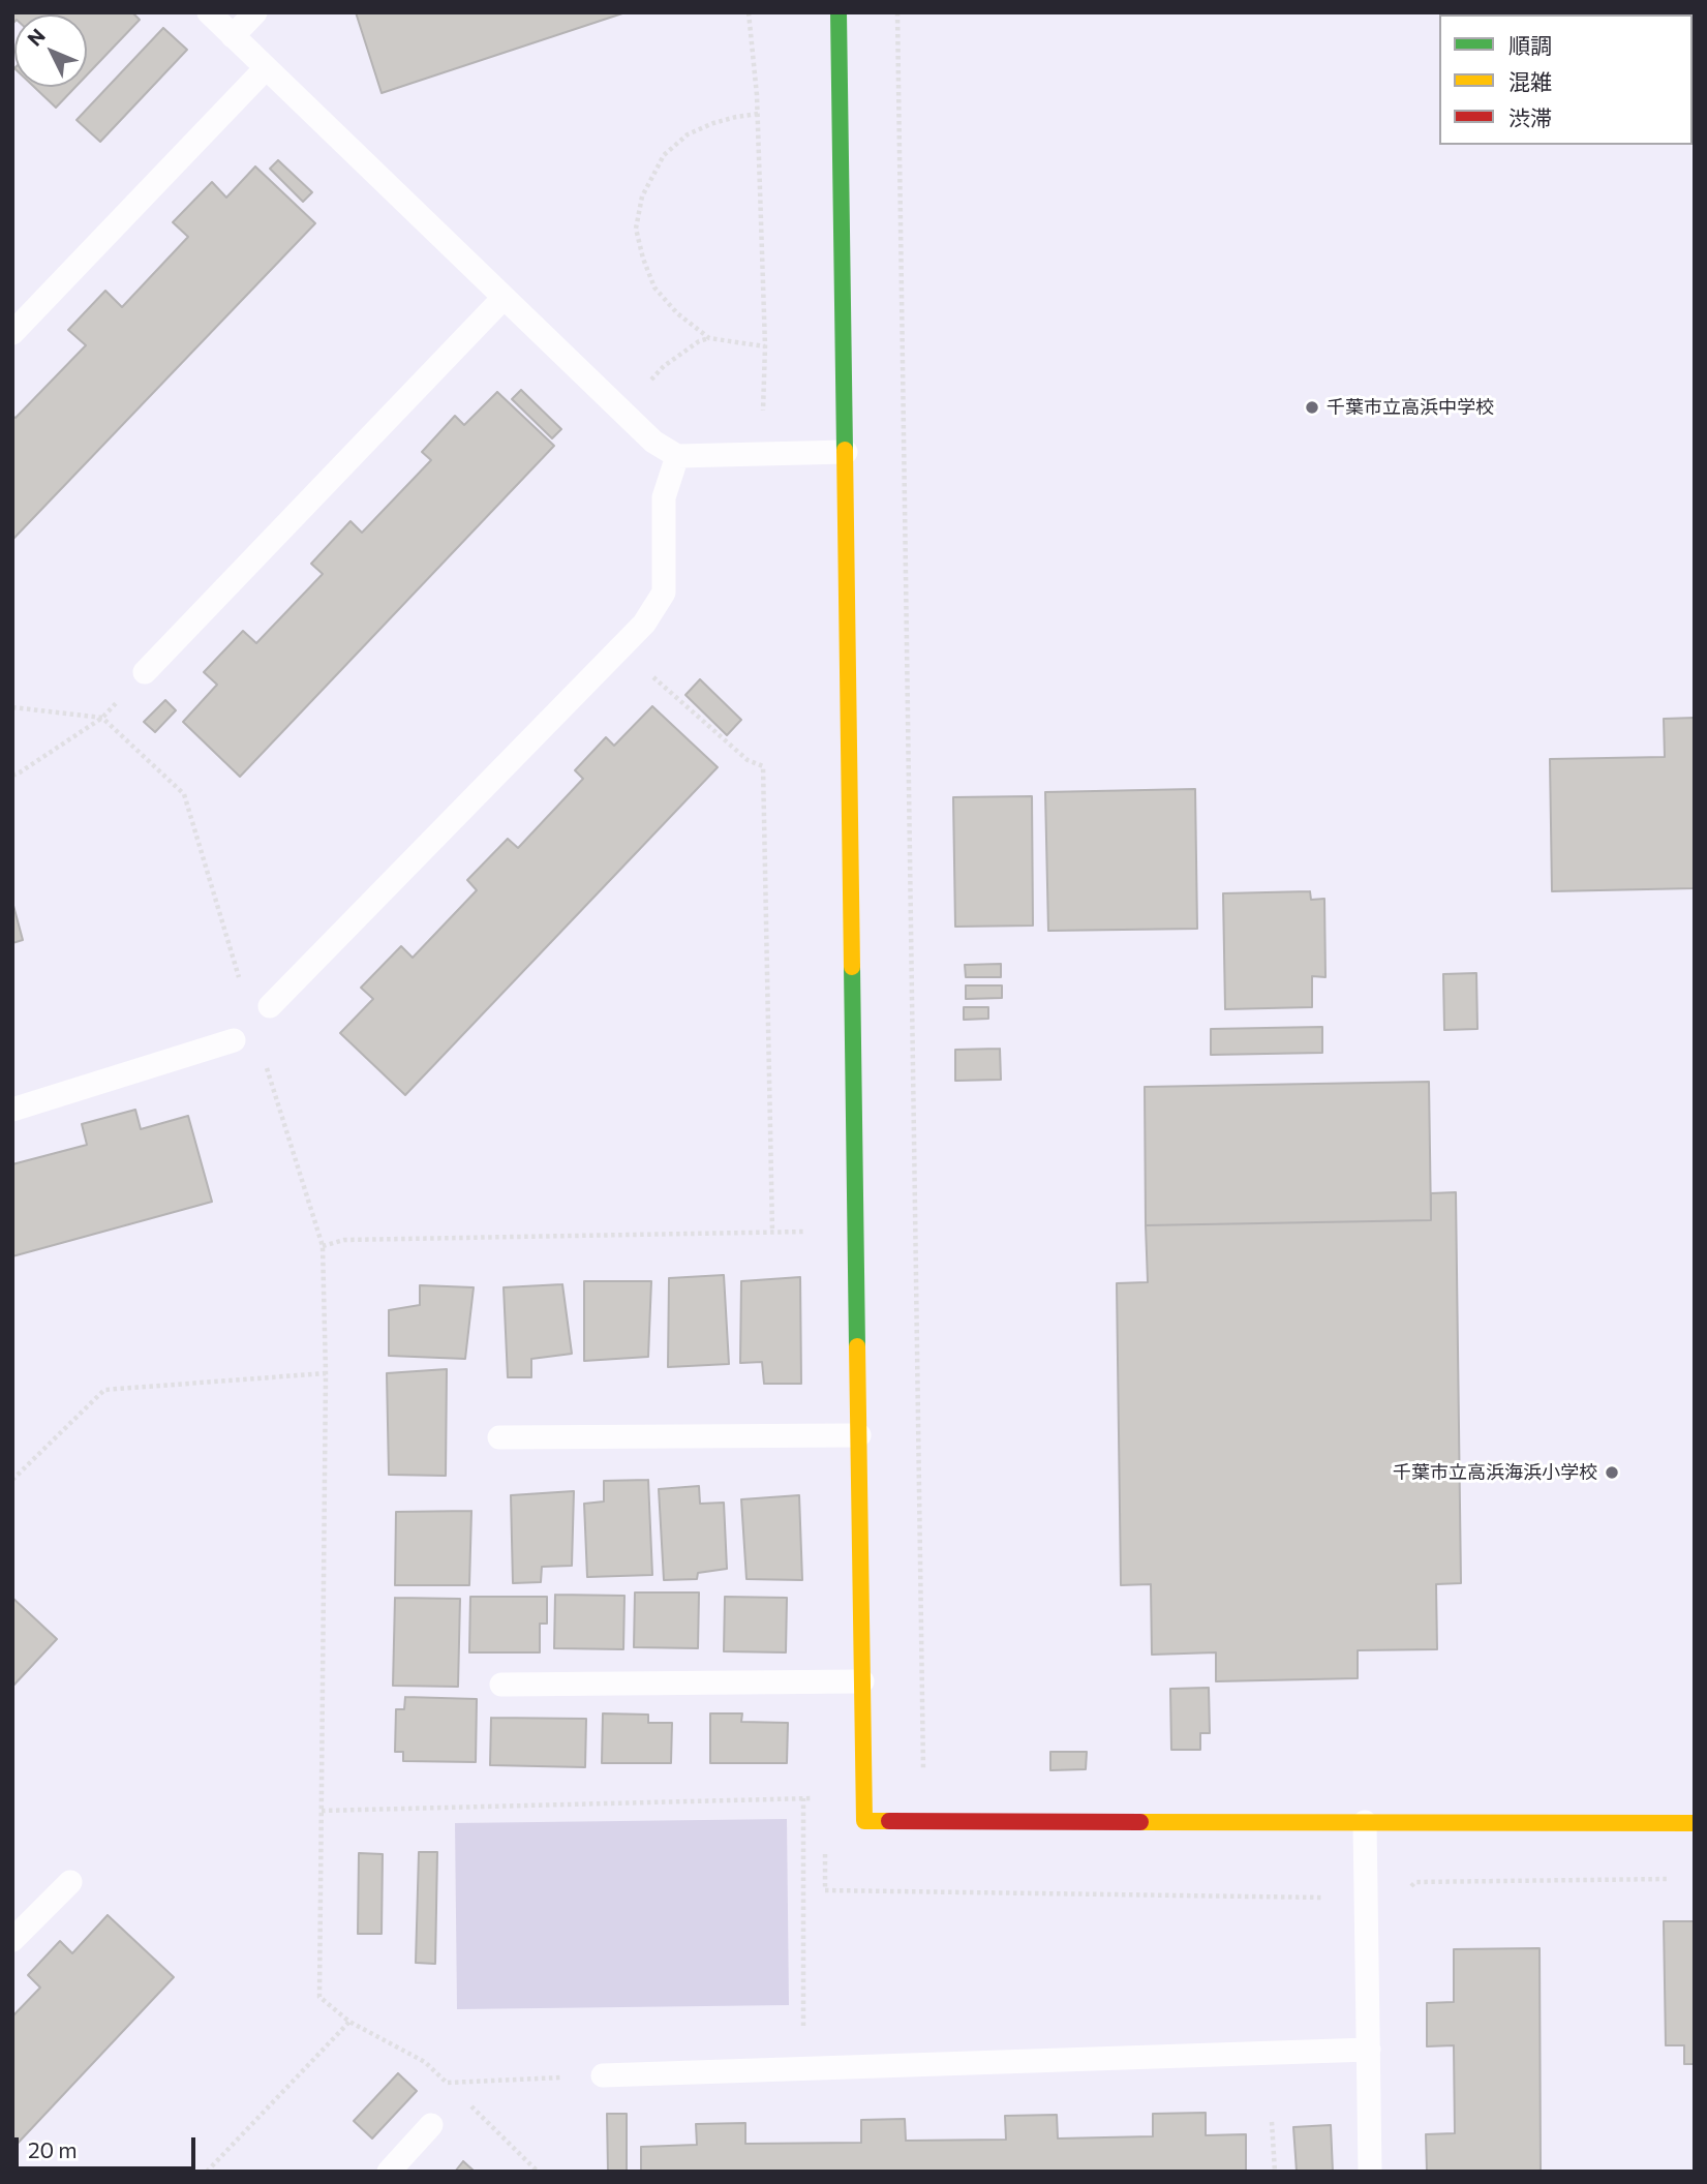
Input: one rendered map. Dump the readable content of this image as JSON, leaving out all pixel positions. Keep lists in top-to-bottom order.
{
  "places": ["千葉市立高浜中学校", "千葉市立高浜海浜小学校"],
  "legend": ["順調", "混雑", "渋滞"],
  "scale_bar": "20 m",
  "north": "top left"
}
